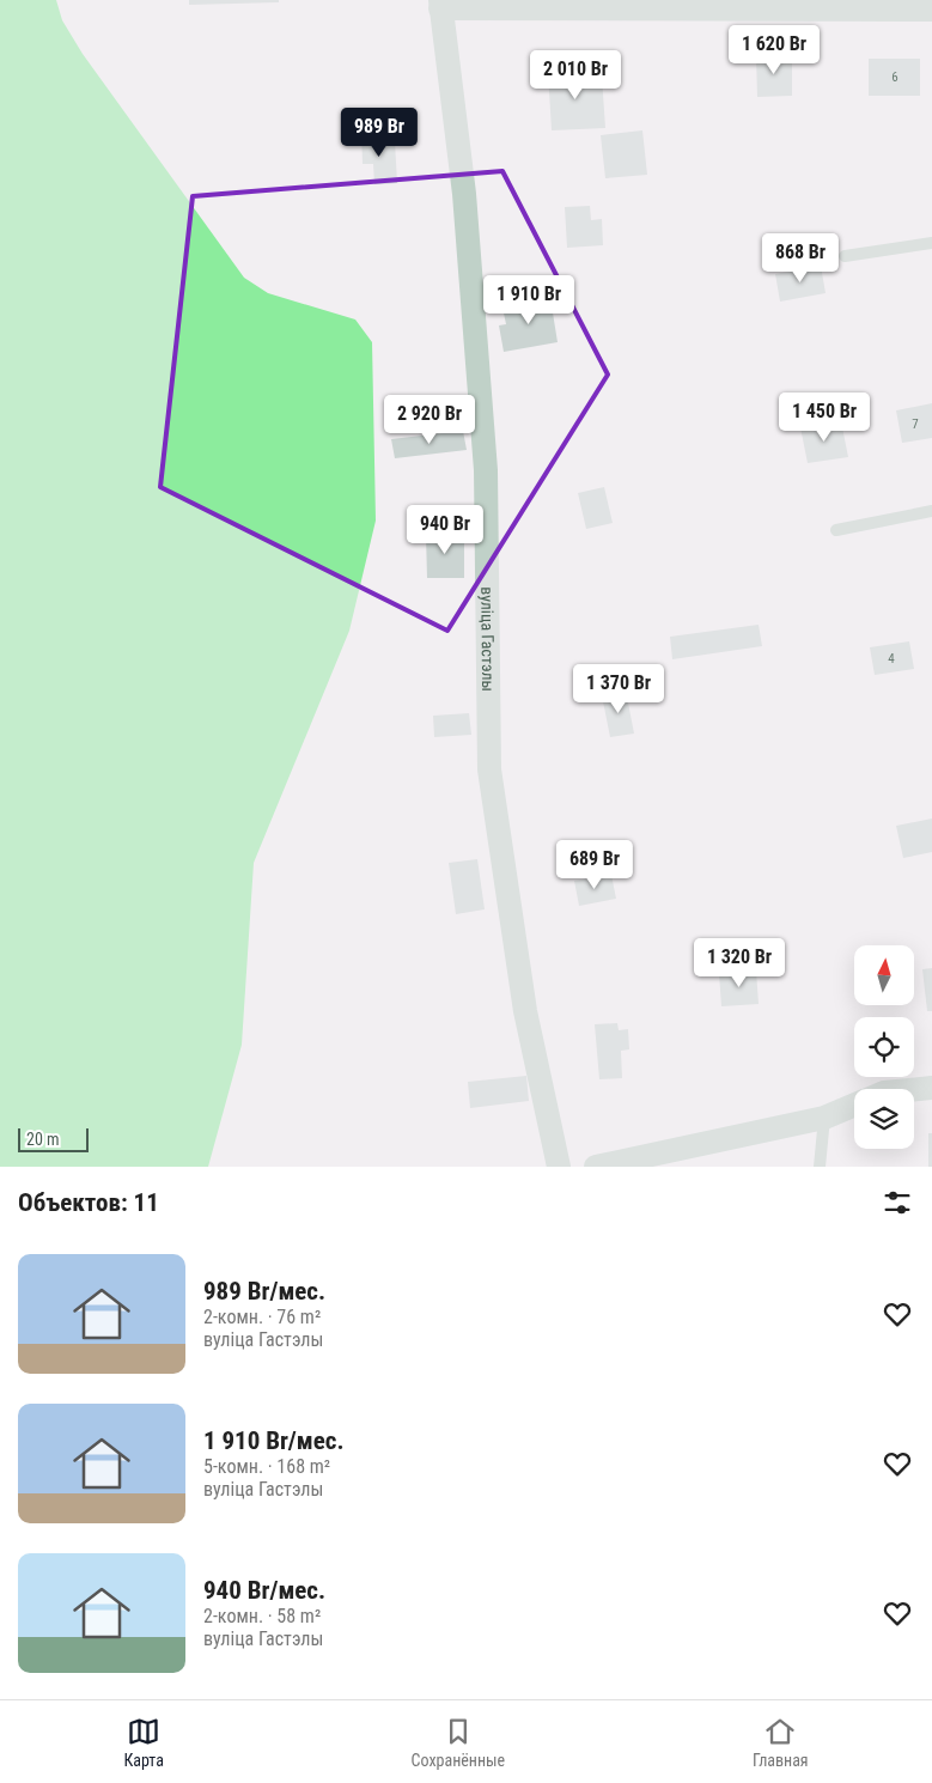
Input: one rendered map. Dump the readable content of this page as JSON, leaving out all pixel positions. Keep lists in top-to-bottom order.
{
  "streets": {
    "street": ["вуліца Гастэлы"]
  },
  "house_numbers": ["6", "7", "4"],
  "scale_bar": "20 m",
  "north": "top",
  "page": {
    "price": [
      "1 620 Br",
      "2 010 Br",
      "989 Br",
      "868 Br",
      "1 910 Br",
      "1 450 Br",
      "2 920 Br",
      "940 Br",
      "1 370 Br",
      "689 Br",
      "1 320 Br"
    ],
    "scale": "20 m",
    "heading": "Объектов: 11",
    "list": [
      {
        "name": "989 Br/мес.",
        "note": "2-комн. · 76 m² · вуліца Гастэлы"
      },
      {
        "name": "1 910 Br/мес.",
        "note": "5-комн. · 168 m² · вуліца Гастэлы"
      },
      {
        "name": "940 Br/мес.",
        "note": "2-комн. · 58 m² · вуліца Гастэлы"
      }
    ],
    "tabs": ["Карта", "Сохранённые", "Главная"]
  }
}
